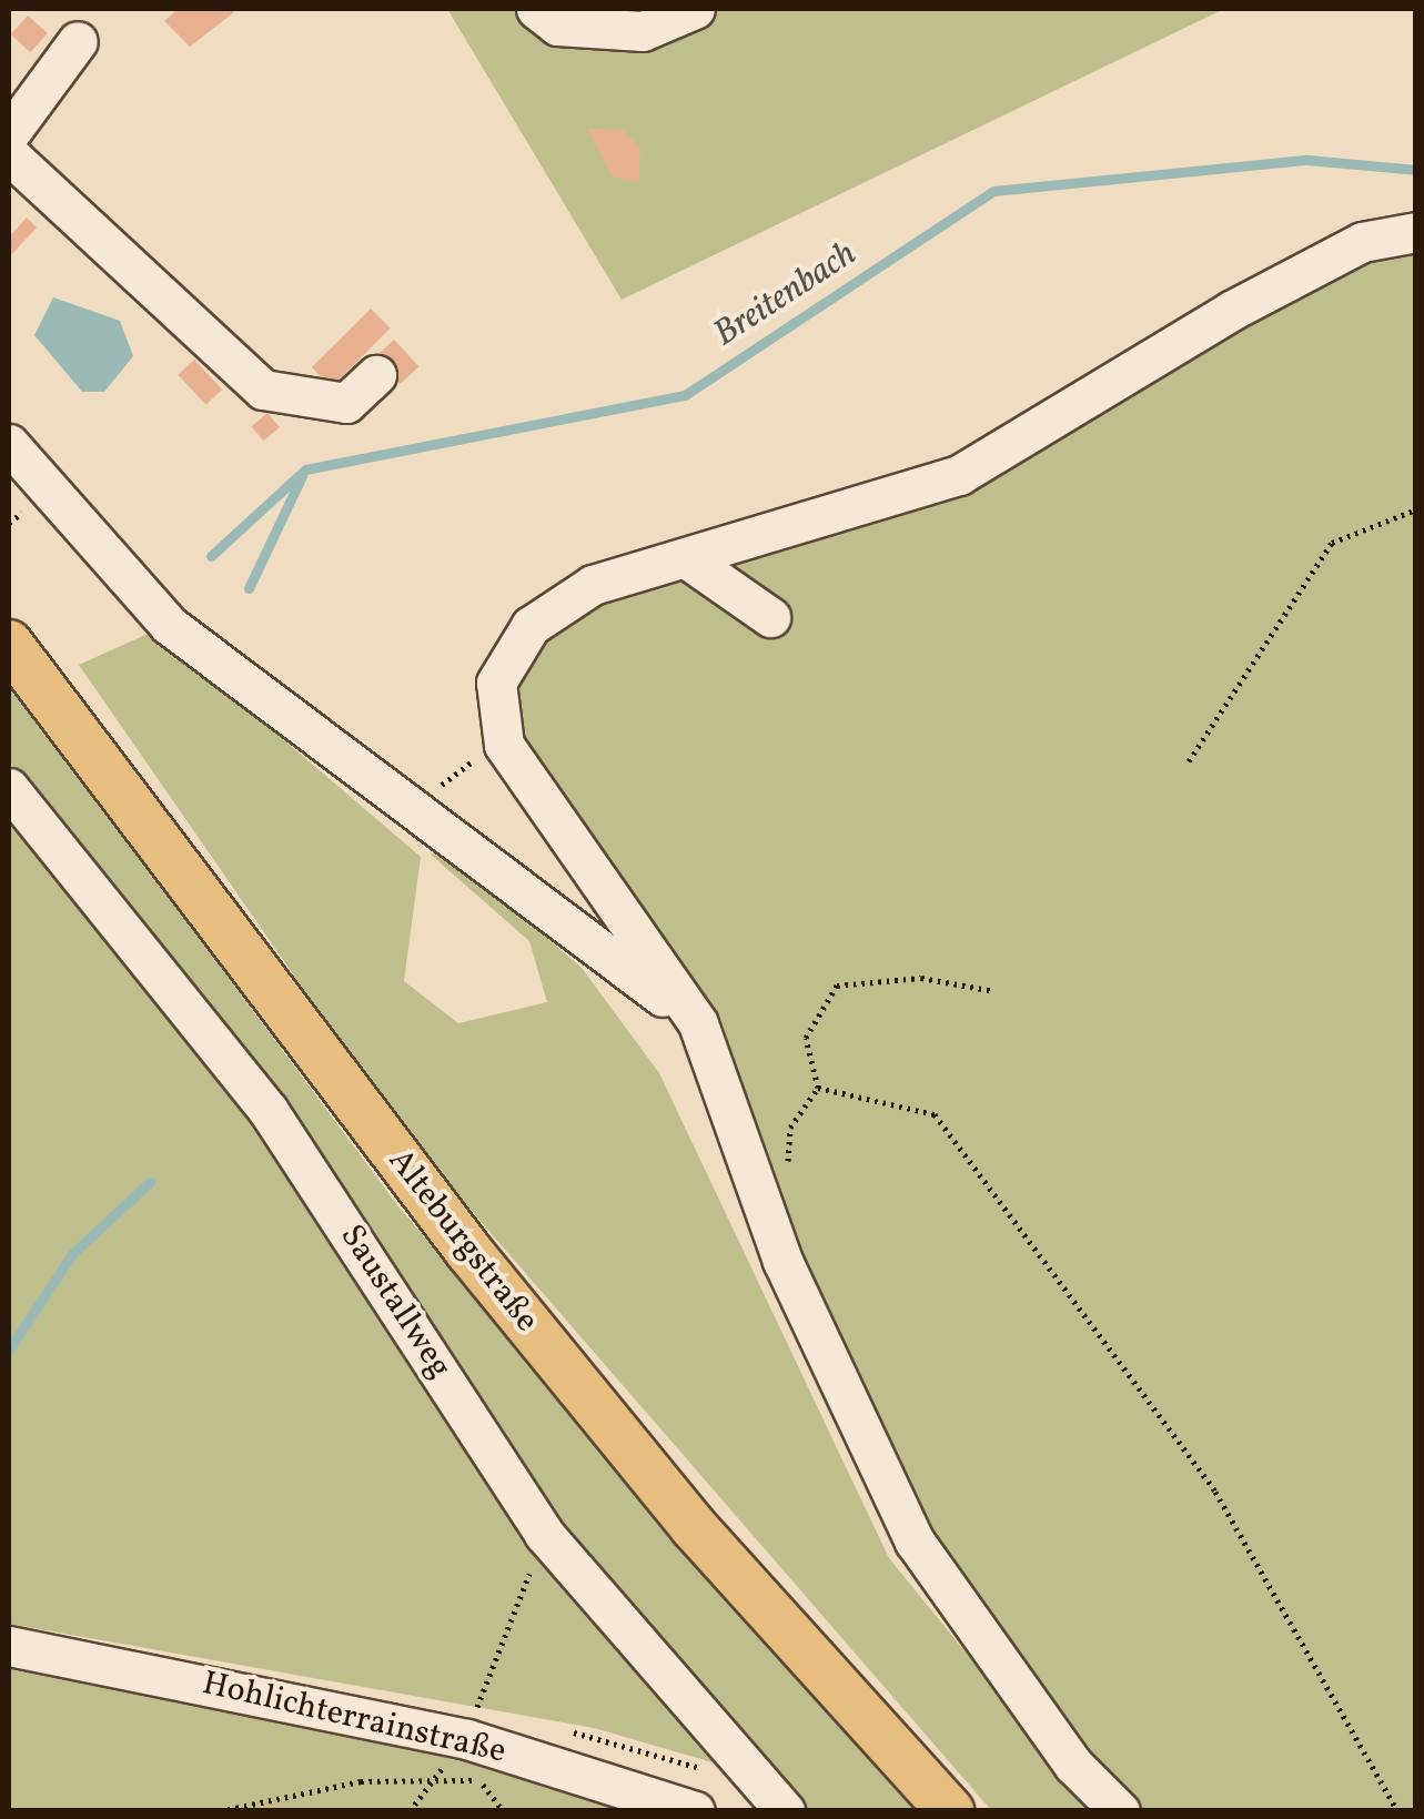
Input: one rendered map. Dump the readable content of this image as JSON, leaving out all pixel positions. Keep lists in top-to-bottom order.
{
  "streets": {
    "main road": ["Alteburgstraße"],
    "lane": ["Saustallweg", "Hohlichterrainstraße"]
  },
  "water": ["Breitenbach"]
}
